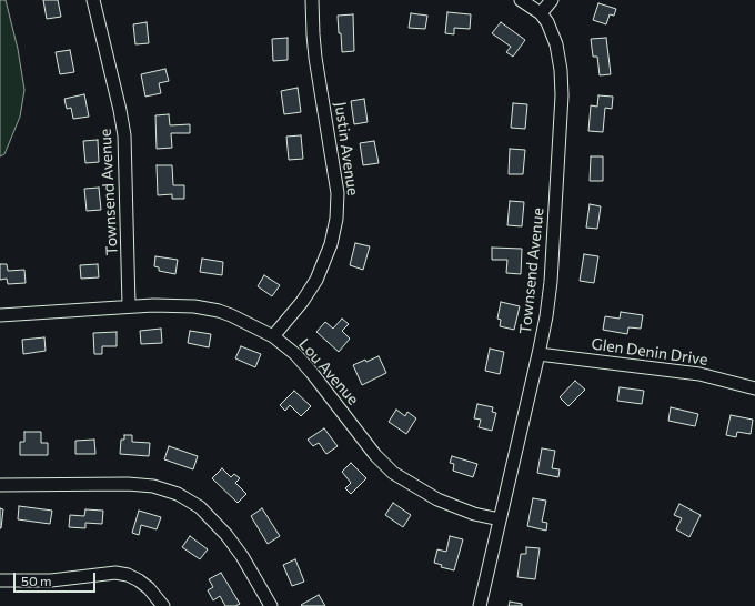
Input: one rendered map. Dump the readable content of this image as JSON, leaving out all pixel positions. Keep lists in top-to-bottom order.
{
  "streets": {
    "street": [
      "Justin Avenue",
      "Townsend Avenue",
      "Glen Denin Drive",
      "Lou Avenue"
    ]
  },
  "crossings": [
    ["Justin Avenue", "Lou Avenue"],
    ["Townsend Avenue", "Glen Denin Drive"],
    ["Townsend Avenue", "Lou Avenue"]
  ],
  "scale_bar": "50 m"
}
